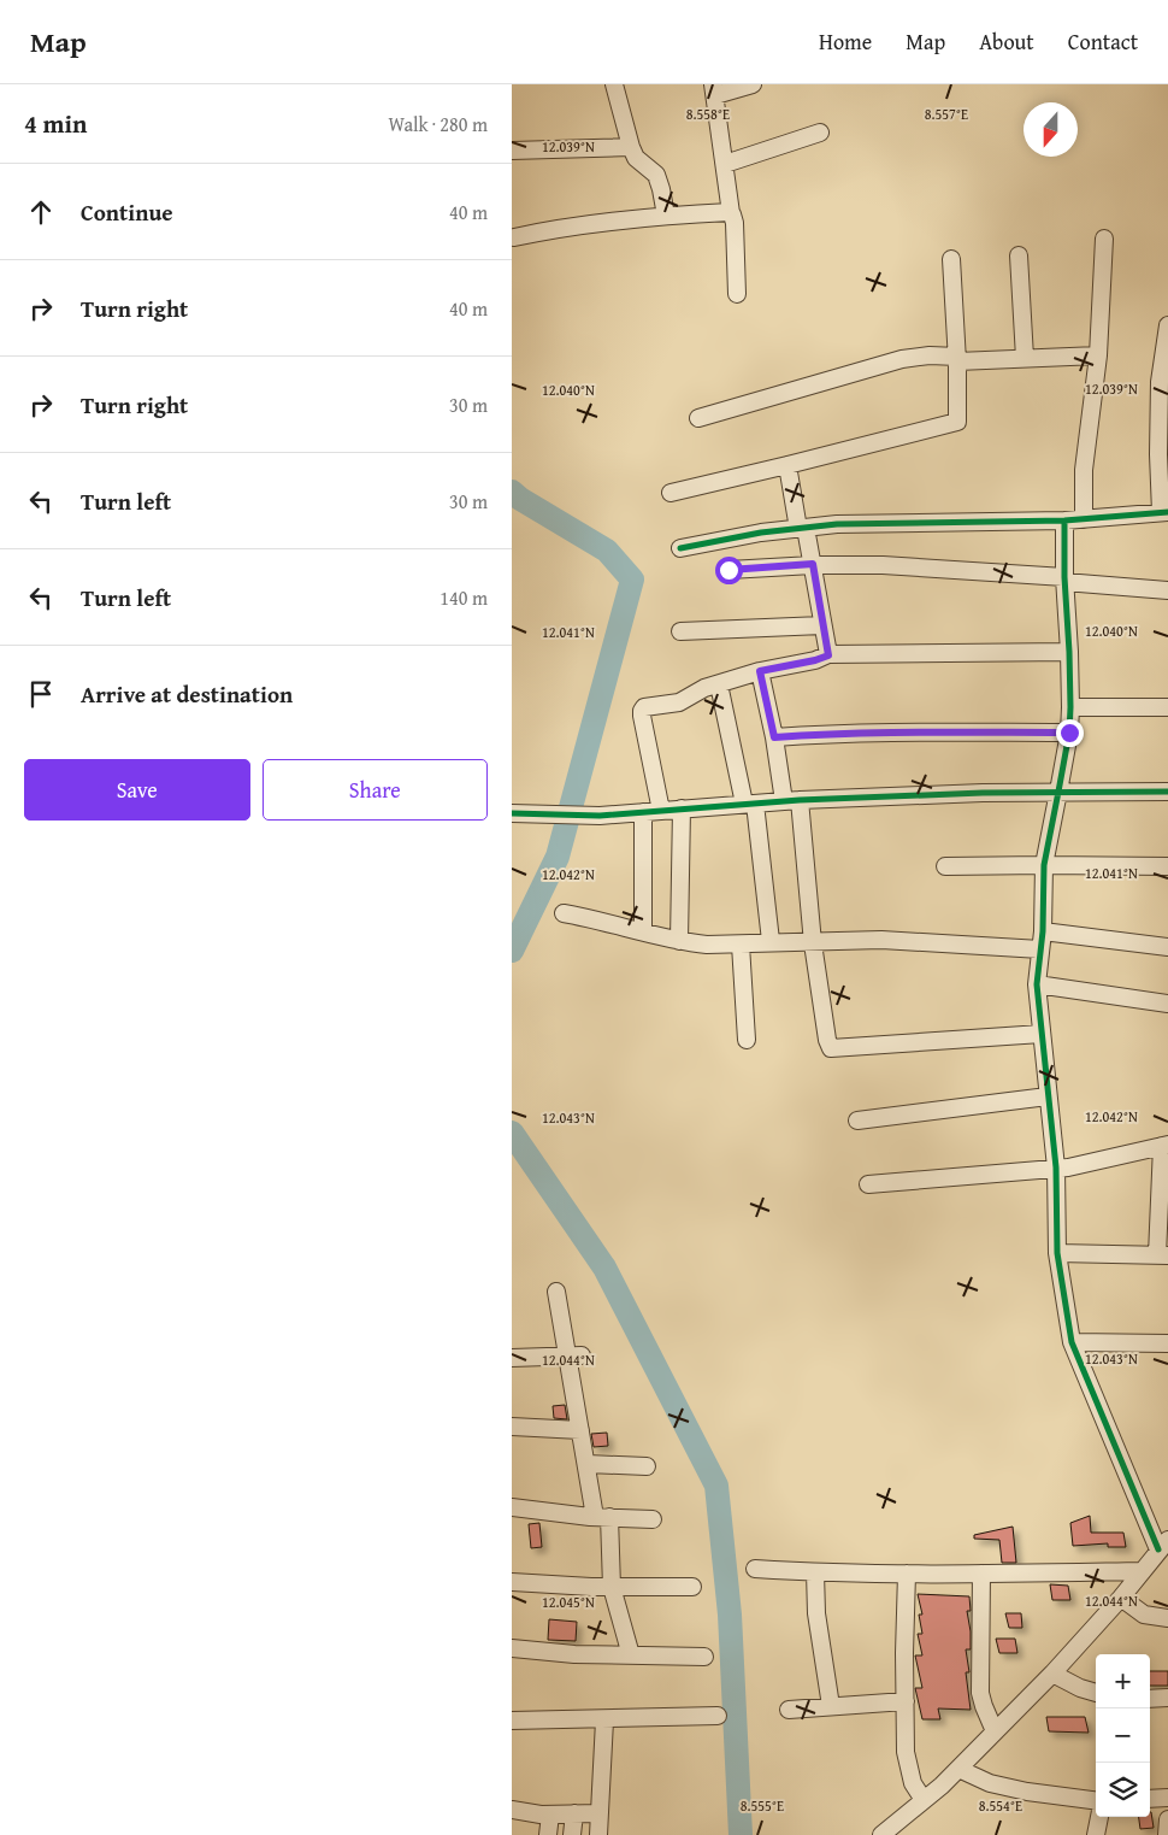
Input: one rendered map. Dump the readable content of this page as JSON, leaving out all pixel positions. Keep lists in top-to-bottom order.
{
  "north": "bottom",
  "page": {
    "header": "Map",
    "nav": [
      "Home",
      "Map",
      "About",
      "Contact"
    ],
    "heading": ["4 min", "Walk · 280 m"],
    "list": [
      ["Continue", "40 m"],
      ["Turn right", "40 m"],
      ["Turn right", "30 m"],
      ["Turn left", "30 m"],
      ["Turn left", "140 m"],
      "Arrive at destination"
    ],
    "buttons": ["Save", "Share"],
    "map_buttons": ["+", "−"]
  },
  "coordinates": [
    "8.557°E",
    "8.558°E",
    "12.039°N",
    "12.040°N",
    "12.041°N",
    "12.042°N",
    "12.043°N",
    "12.044°N",
    "12.045°N",
    "8.555°E",
    "8.554°E"
  ]
}
